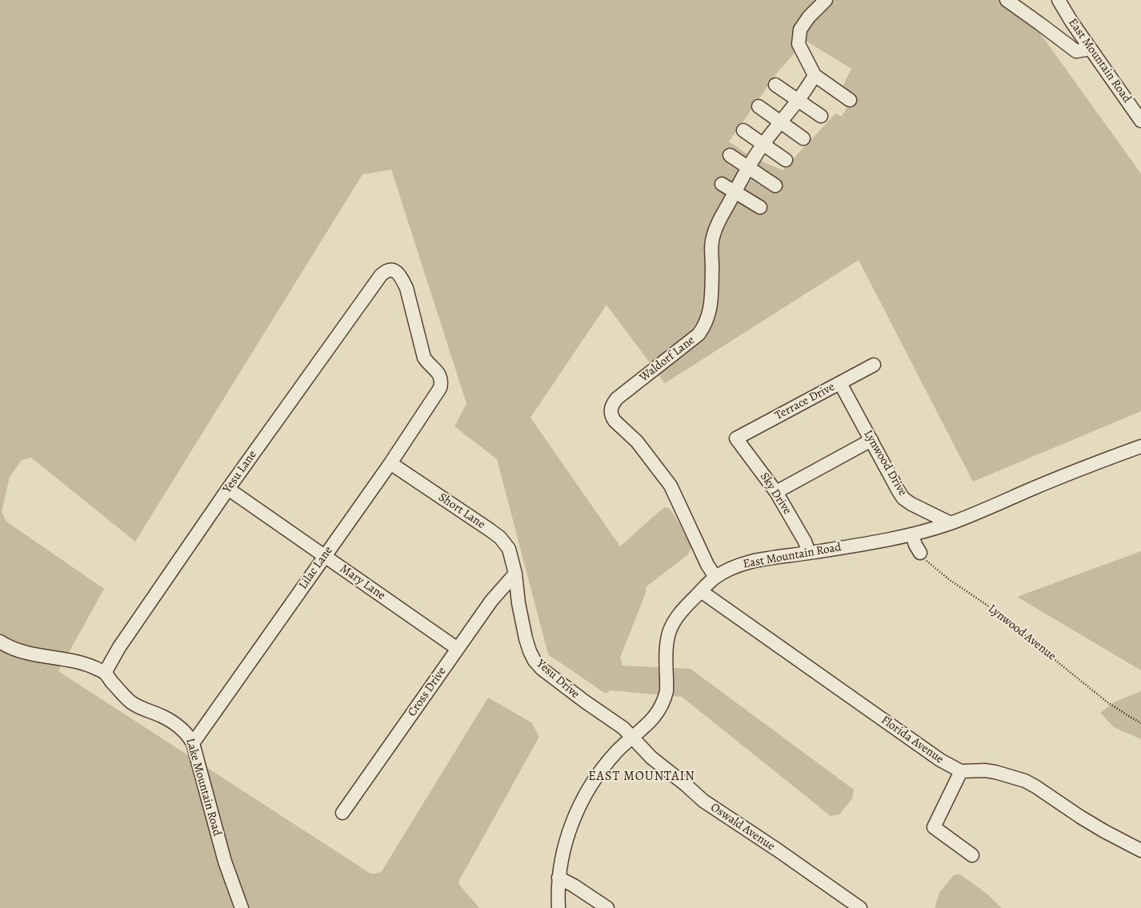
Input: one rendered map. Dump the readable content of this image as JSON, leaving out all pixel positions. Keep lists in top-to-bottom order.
{
  "streets": {
    "street": [
      "East Mountain Road",
      "Waldorf Lane",
      "Terrace Drive",
      "Lynwood Drive",
      "Yesu Lane",
      "Sky Drive",
      "Short Lane",
      "Lilac Lane",
      "Mary Lane",
      "Yesu Drive",
      "Cross Drive",
      "Florida Avenue",
      "Lake Mountain Road",
      "Oswald Avenue"
    ],
    "path": ["Lynwood Avenue"]
  },
  "crossings": [
    ["East Mountain Road", "Waldorf Lane"],
    ["East Mountain Road", "Lynwood Drive"],
    ["East Mountain Road", "Sky Drive"],
    ["East Mountain Road", "Yesu Drive"],
    ["East Mountain Road", "Florida Avenue"],
    ["East Mountain Road", "Oswald Avenue"],
    ["Terrace Drive", "Lynwood Drive"],
    ["Terrace Drive", "Sky Drive"],
    ["Yesu Lane", "Lilac Lane"],
    ["Yesu Lane", "Mary Lane"],
    ["Yesu Lane", "Lake Mountain Road"],
    ["Short Lane", "Lilac Lane"],
    ["Short Lane", "Yesu Drive"],
    ["Short Lane", "Cross Drive"],
    ["Lilac Lane", "Mary Lane"],
    ["Lilac Lane", "Lake Mountain Road"],
    ["Mary Lane", "Cross Drive"],
    ["Yesu Drive", "Cross Drive"],
    ["Yesu Drive", "Oswald Avenue"]
  ],
  "districts": ["EAST MOUNTAIN"]
}
